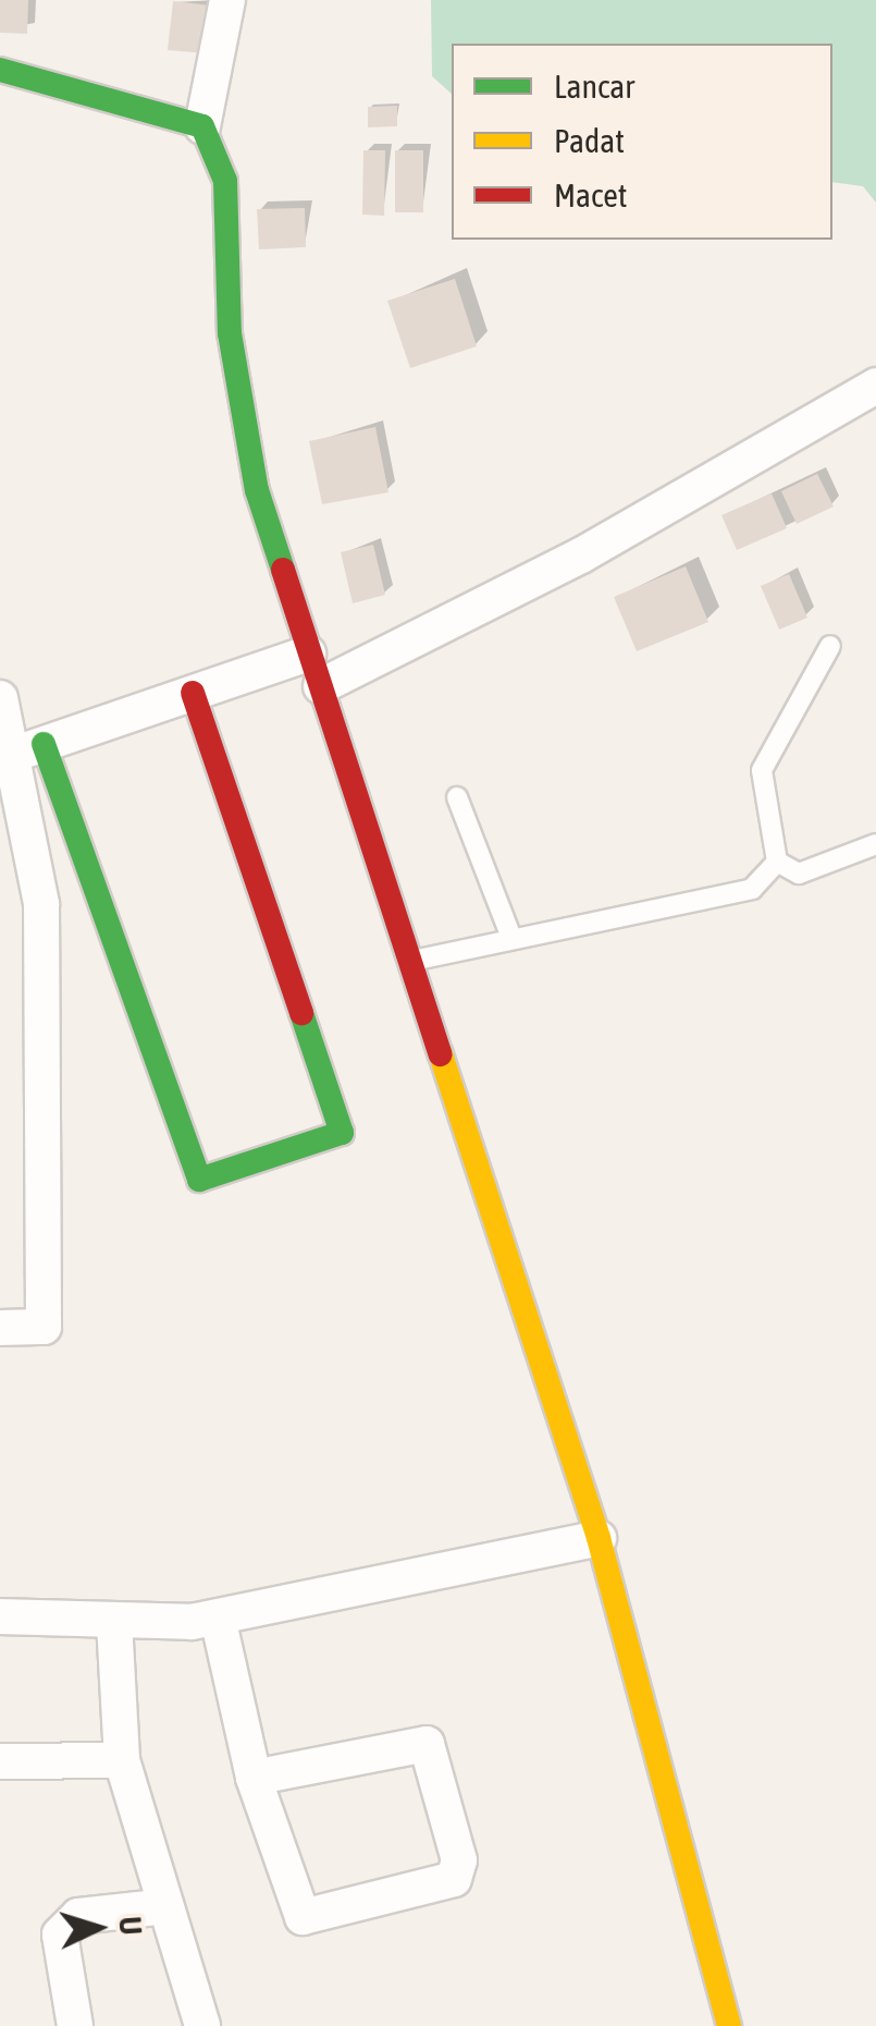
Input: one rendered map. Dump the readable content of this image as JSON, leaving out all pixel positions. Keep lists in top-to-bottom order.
{
  "legend": ["Lancar", "Padat", "Macet"],
  "north": "right"
}
